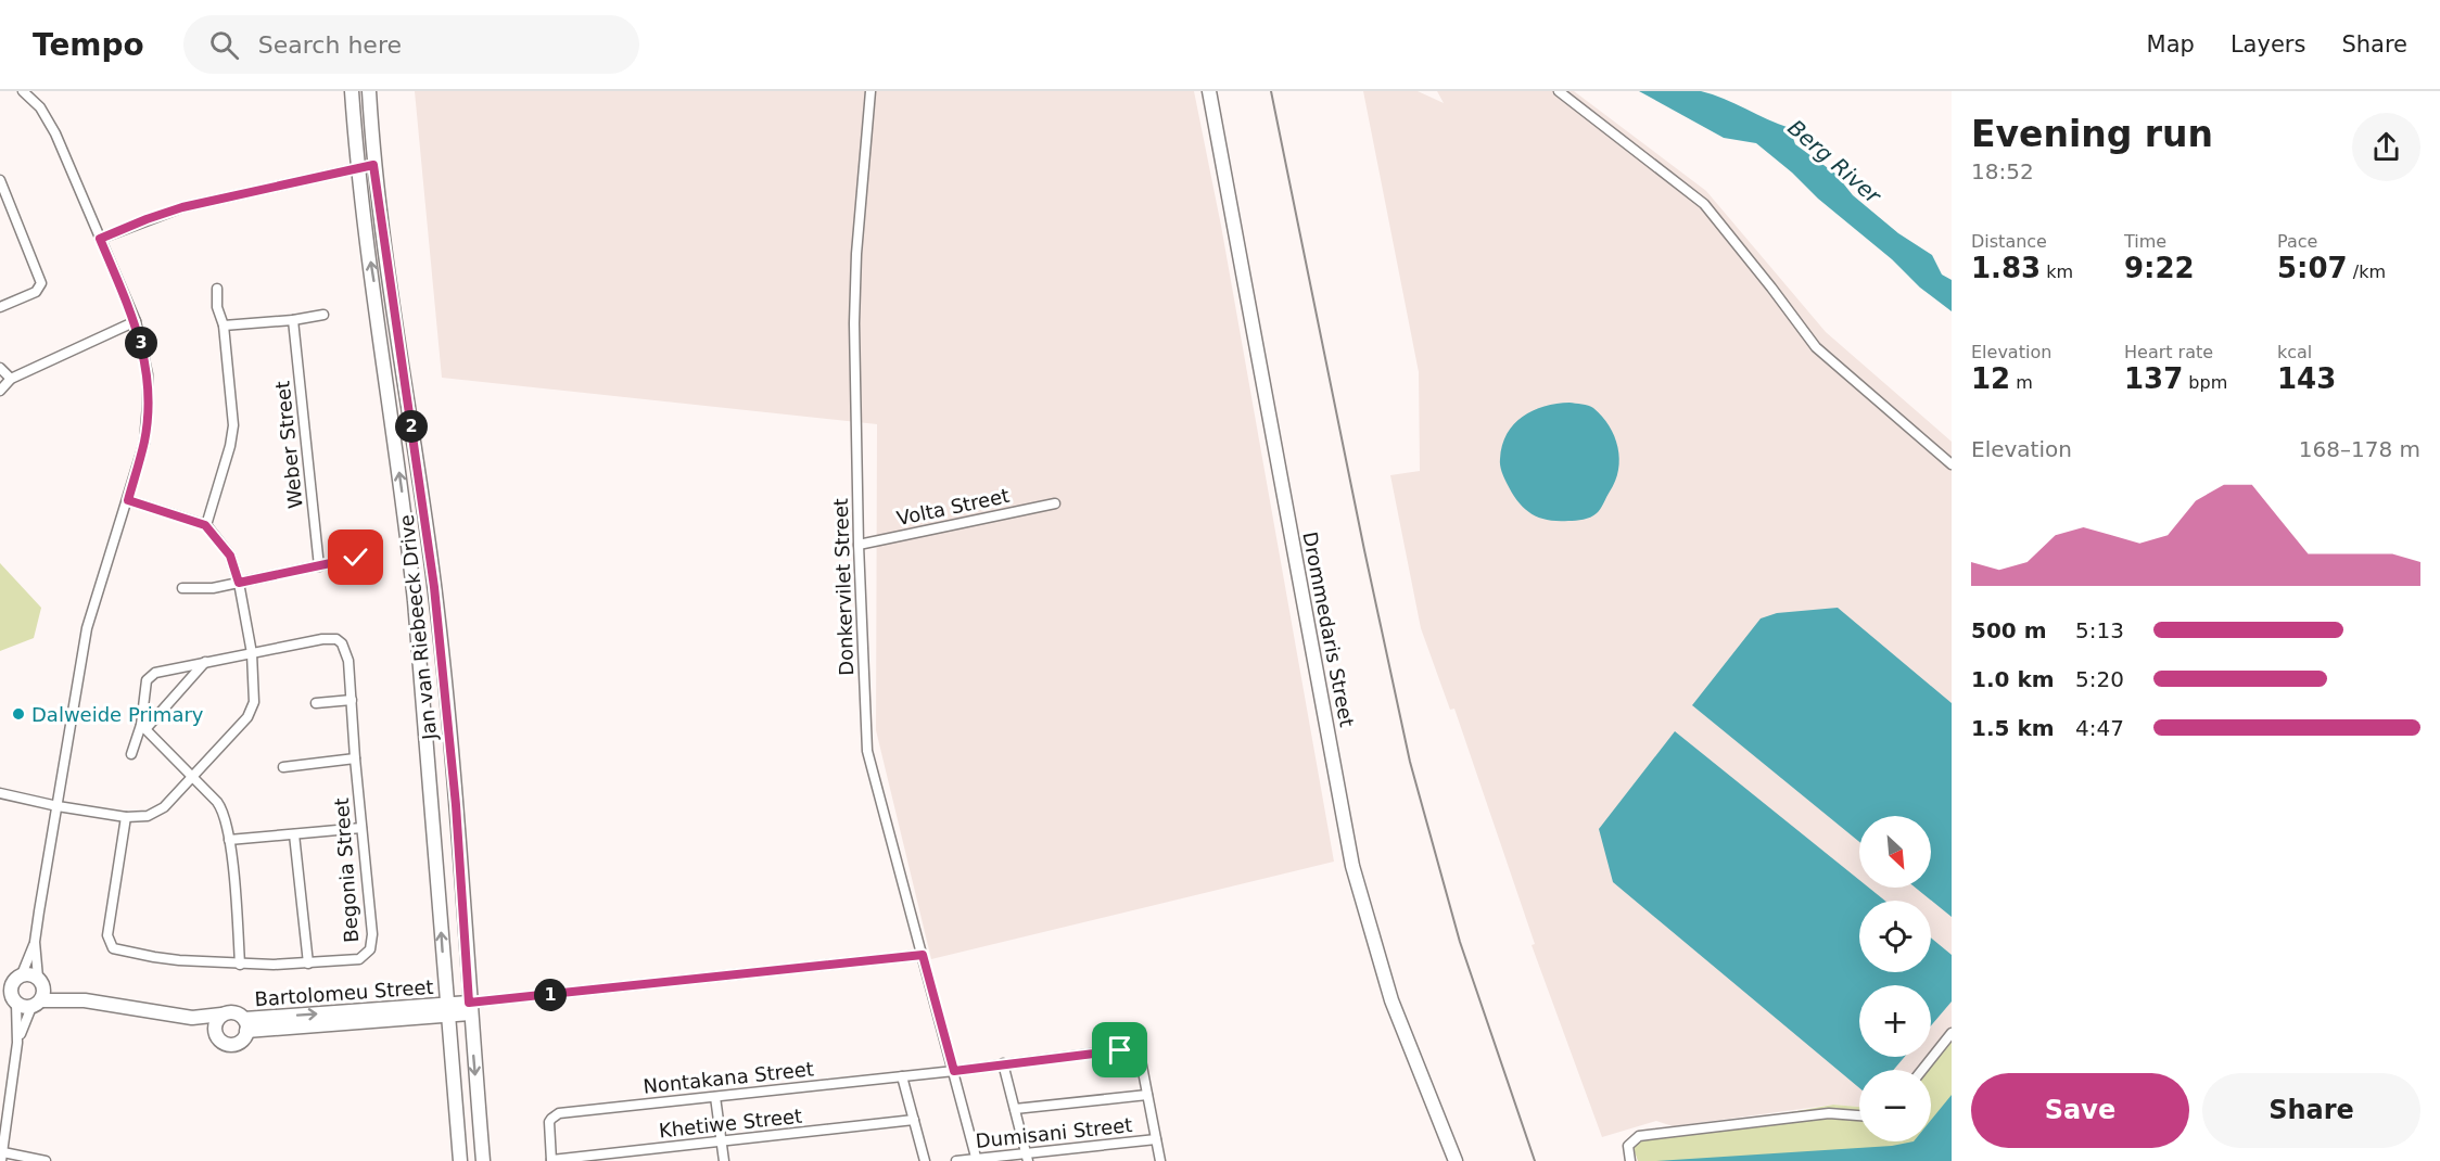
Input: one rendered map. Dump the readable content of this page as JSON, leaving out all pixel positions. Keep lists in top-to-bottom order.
{
  "streets": {
    "main road": ["Jan van Riebeeck Drive", "Drommedaris Street", "Bartolomeu Street"],
    "street": [
      "Weber Street",
      "Volta Street",
      "Donkervilet Street",
      "Begonia Street",
      "Nontakana Street",
      "Khetiwe Street",
      "Dumisani Street"
    ]
  },
  "crossings": [
    ["Volta Street", "Donkervilet Street"],
    ["Donkervilet Street", "Nontakana Street"],
    ["Donkervilet Street", "Dumisani Street"],
    ["Jan van Riebeeck Drive", "Bartolomeu Street"],
    ["Nontakana Street", "Khetiwe Street"]
  ],
  "water": ["Berg River"],
  "places": ["Dalweide Primary"],
  "north": "bottom right",
  "page": {
    "header": "Tempo",
    "search": "Search here",
    "nav": ["Map", "Layers", "Share"],
    "heading": ["Evening run", "18:52"],
    "stats": [
      ["Distance", "1.83 km"],
      ["Time", "9:22"],
      ["Pace", "5:07 /km"],
      ["Elevation", "12 m"],
      ["Heart rate", "137 bpm"],
      ["kcal", "143"]
    ],
    "pins": ["3", "2", "1"],
    "chart": ["Elevation", "168–178 m"],
    "list": [
      {
        "name": "500 m",
        "note": "5:13"
      },
      {
        "name": "1.0 km",
        "note": "5:20"
      },
      {
        "name": "1.5 km",
        "note": "4:47"
      }
    ],
    "map_buttons": ["+", "−"],
    "buttons": ["Save", "Share"]
  }
}
